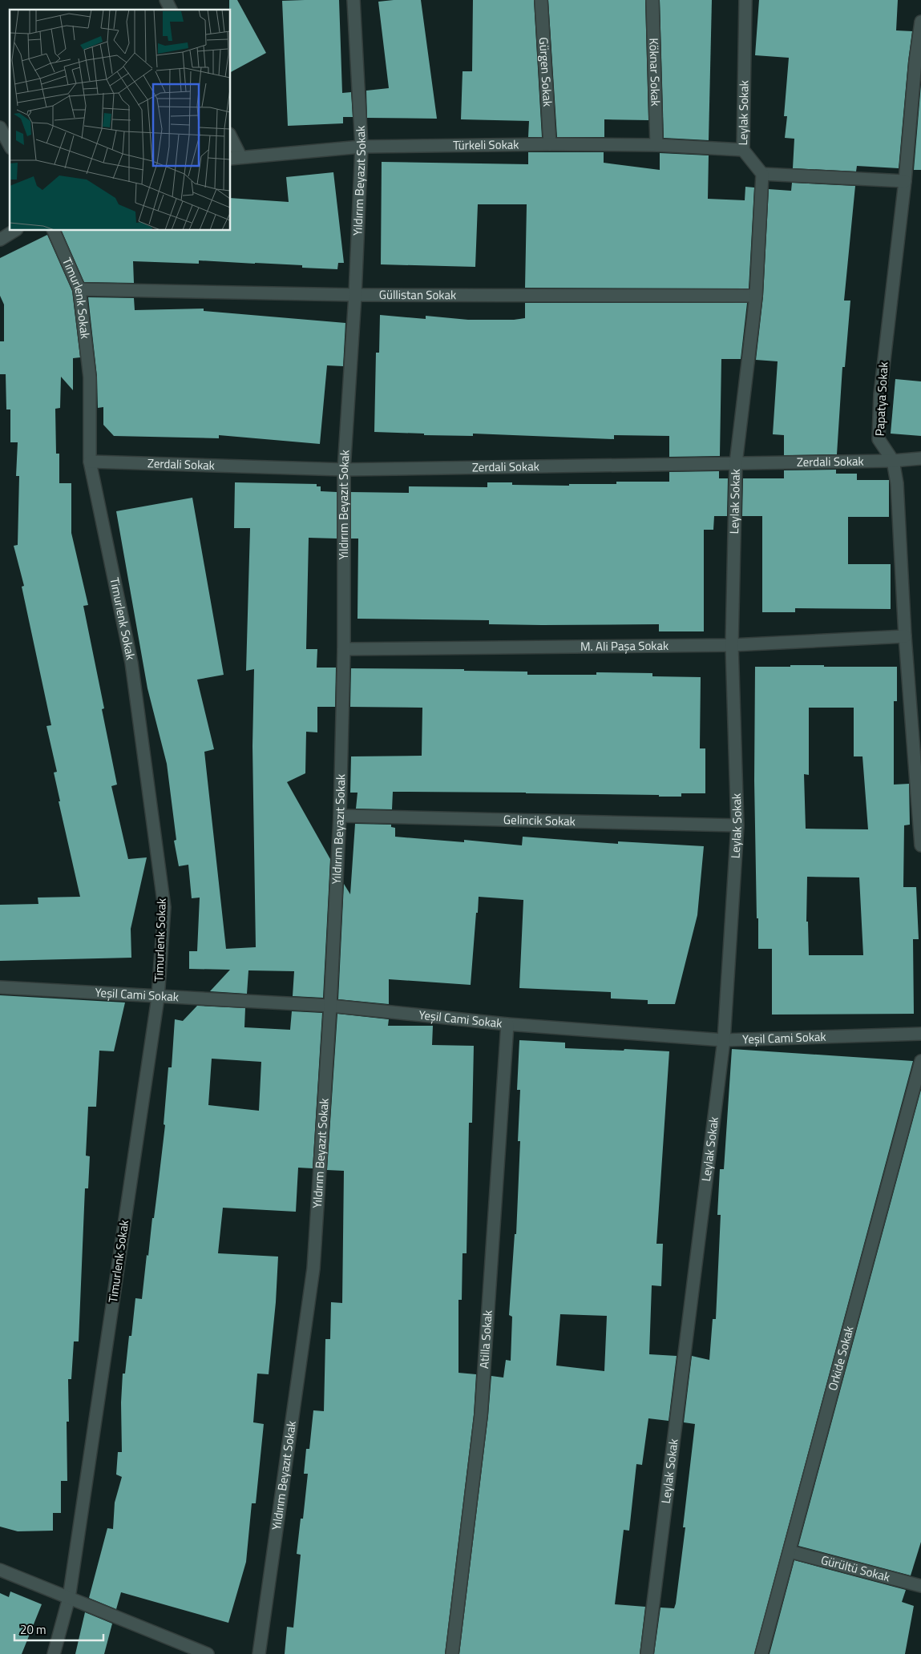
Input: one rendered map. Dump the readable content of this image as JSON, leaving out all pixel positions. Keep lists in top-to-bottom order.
{
  "streets": {
    "street": [
      "Gürgen Sokak",
      "Köknar Sokak",
      "Leylak Sokak",
      "Türkeli Sokak",
      "Yıldırım Beyazıt Sokak",
      "Güllistan Sokak",
      "Timurlenk Sokak",
      "Papatya Sokak",
      "Zerdali Sokak",
      "M. Ali Paşa Sokak",
      "Gelincik Sokak",
      "Yeşil Cami Sokak",
      "Atilla Sokak",
      "Orkide Sokak",
      "Gürültü Sokak"
    ]
  },
  "crossings": [
    ["Gürgen Sokak", "Türkeli Sokak"],
    ["Köknar Sokak", "Türkeli Sokak"],
    ["Leylak Sokak", "Türkeli Sokak"],
    ["Leylak Sokak", "Güllistan Sokak"],
    ["Leylak Sokak", "Zerdali Sokak"],
    ["Leylak Sokak", "M. Ali Paşa Sokak"],
    ["Leylak Sokak", "Gelincik Sokak"],
    ["Leylak Sokak", "Yeşil Cami Sokak"],
    ["Türkeli Sokak", "Yıldırım Beyazıt Sokak"],
    ["Yıldırım Beyazıt Sokak", "Güllistan Sokak"],
    ["Yıldırım Beyazıt Sokak", "Zerdali Sokak"],
    ["Yıldırım Beyazıt Sokak", "M. Ali Paşa Sokak"],
    ["Yıldırım Beyazıt Sokak", "Gelincik Sokak"],
    ["Yıldırım Beyazıt Sokak", "Yeşil Cami Sokak"],
    ["Güllistan Sokak", "Timurlenk Sokak"],
    ["Timurlenk Sokak", "Zerdali Sokak"],
    ["Timurlenk Sokak", "Yeşil Cami Sokak"],
    ["Papatya Sokak", "Zerdali Sokak"],
    ["Papatya Sokak", "M. Ali Paşa Sokak"],
    ["Yeşil Cami Sokak", "Atilla Sokak"],
    ["Orkide Sokak", "Gürültü Sokak"]
  ],
  "scale_bar": "20 m"
}
